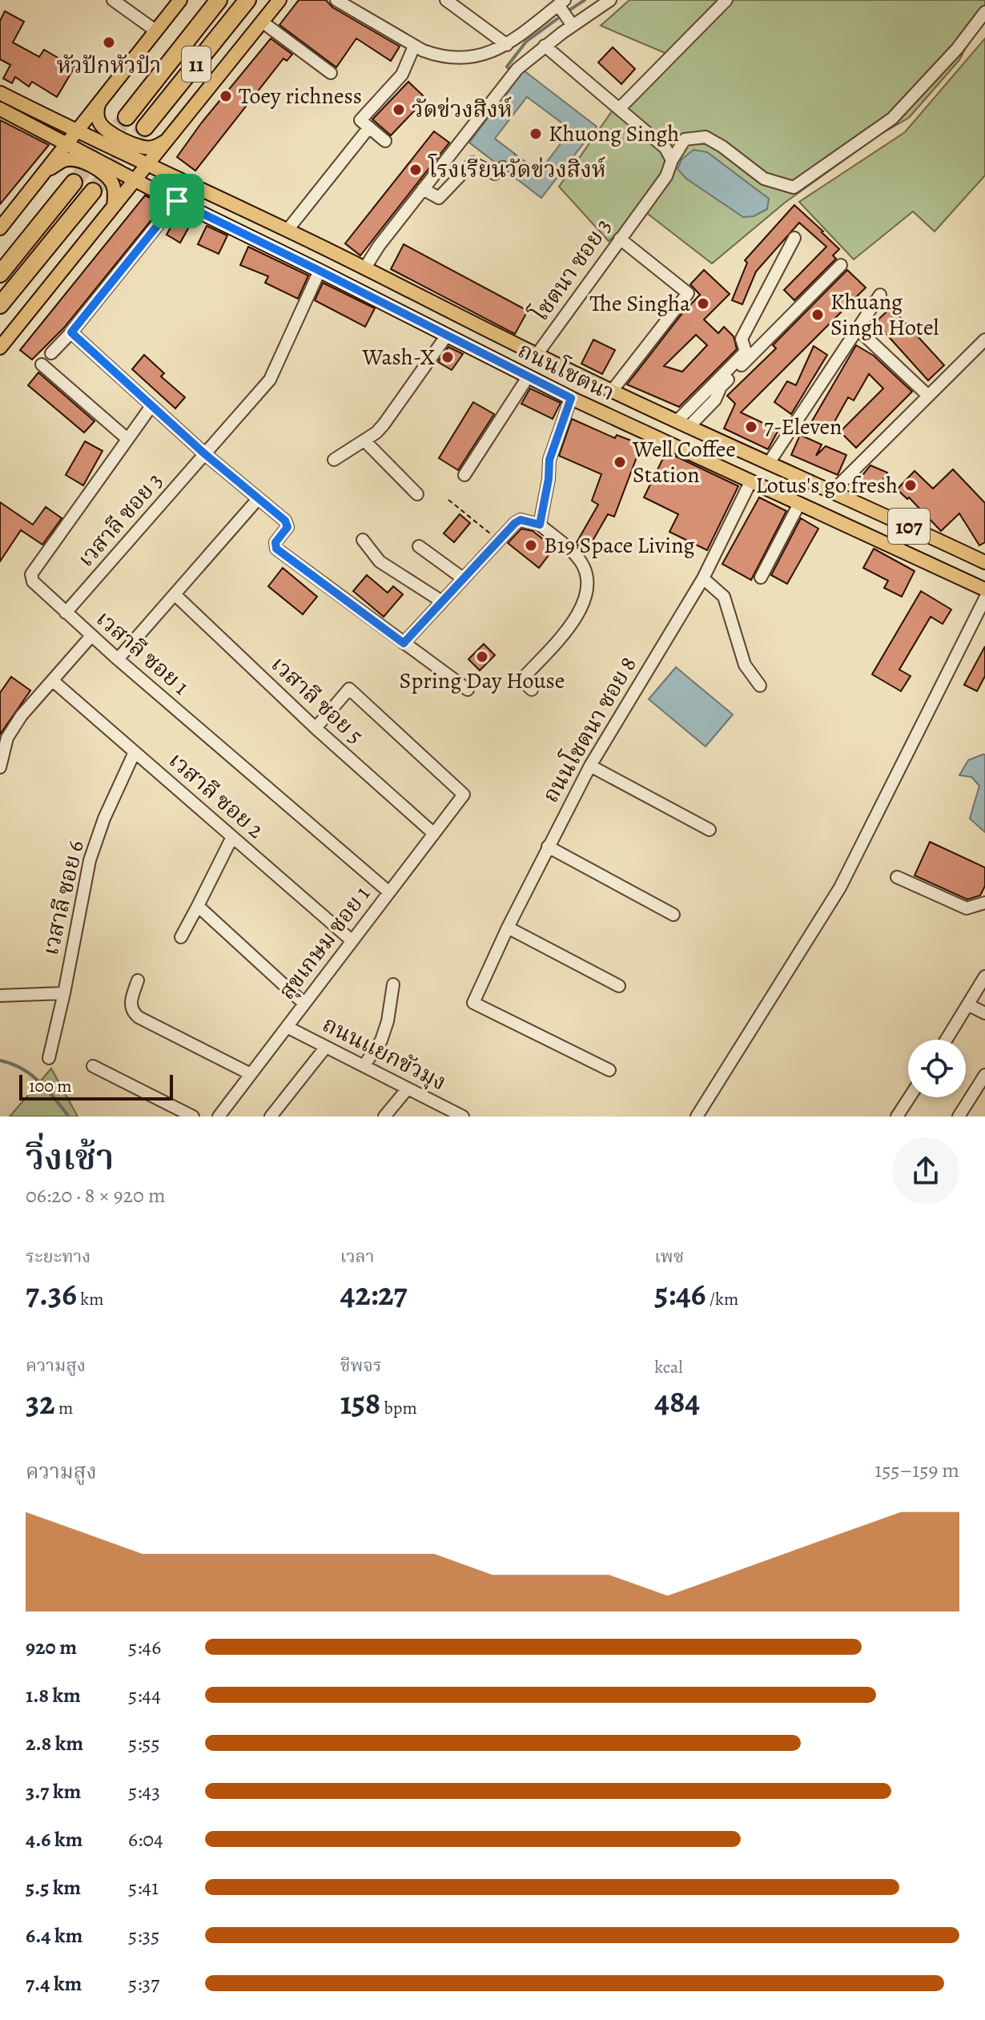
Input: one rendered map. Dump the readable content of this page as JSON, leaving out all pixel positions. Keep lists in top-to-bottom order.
{
  "streets": {
    "highway": ["11"],
    "main road": ["ถนนโชตนา", "107"],
    "street": [
      "โชตนา ซอย 3",
      "เวสาลี ซอย 3",
      "เวสาลี ซอย 1",
      "เวสาลี ซอย 5",
      "ถนนโชตนา ซอย 8",
      "เวสาลี ซอย 2",
      "เวสาลี ซอย 6",
      "สุขเกษม ซอย 1",
      "ถนนแยกขัวมุง"
    ]
  },
  "crossings": [
    ["โชตนา ซอย 3", "ถนนโชตนา"],
    ["ถนนโชตนา", "เวสาลี ซอย 3"],
    ["ถนนโชตนา", "ถนนโชตนา ซอย 8"],
    ["เวสาลี ซอย 3", "เวสาลี ซอย 1"],
    ["เวสาลี ซอย 1", "สุขเกษม ซอย 1"],
    ["เวสาลี ซอย 5", "สุขเกษม ซอย 1"],
    ["เวสาลี ซอย 2", "เวสาลี ซอย 6"],
    ["เวสาลี ซอย 2", "สุขเกษม ซอย 1"],
    ["สุขเกษม ซอย 1", "ถนนแยกขัวมุง"]
  ],
  "places": [
    "หัวปักหัวปำ",
    "Toey richness",
    "วัดข่วงสิงห์",
    "Khuong Singh",
    "โรงเรียนวัดข่วงสิงห์",
    "The Singha",
    "Khuang Singh Hotel",
    "Wash-X",
    "7-Eleven",
    "Well Coffee Station",
    "Lotus's go fresh",
    "B19 Space Living",
    "Spring Day House"
  ],
  "scale_bar": "100 m",
  "page": {
    "scale": "100 m",
    "heading": ["วิ่งเช้า", "06:20 · 8 × 920 m"],
    "stats": [
      ["ระยะทาง", "7.36 km"],
      ["เวลา", "42:27"],
      ["เพซ", "5:46 /km"],
      ["ความสูง", "32 m"],
      ["ชีพจร", "158 bpm"],
      ["kcal", "484"]
    ],
    "chart": ["ความสูง", "155–159 m"],
    "list": [
      {
        "name": "920 m",
        "note": "5:46"
      },
      {
        "name": "1.8 km",
        "note": "5:44"
      },
      {
        "name": "2.8 km",
        "note": "5:55"
      },
      {
        "name": "3.7 km",
        "note": "5:43"
      },
      {
        "name": "4.6 km",
        "note": "6:04"
      },
      {
        "name": "5.5 km",
        "note": "5:41"
      },
      {
        "name": "6.4 km",
        "note": "5:35"
      },
      {
        "name": "7.4 km",
        "note": "5:37"
      }
    ]
  }
}
